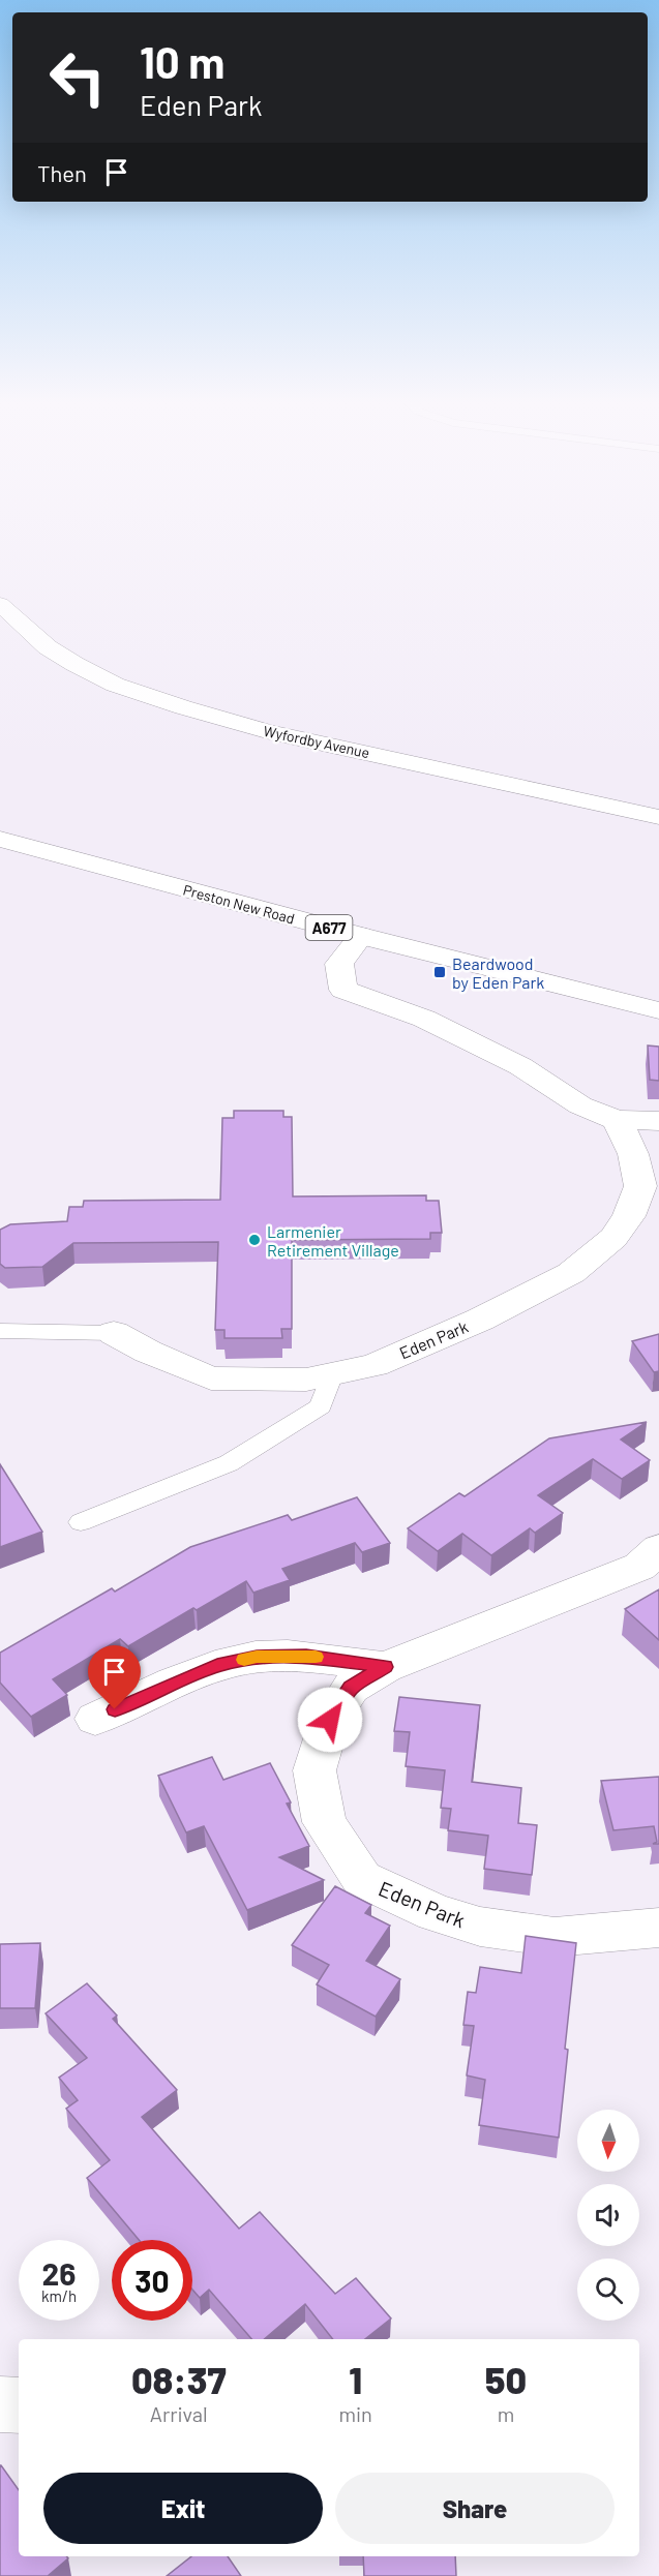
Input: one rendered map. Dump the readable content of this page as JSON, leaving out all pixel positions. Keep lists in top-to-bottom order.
{
  "streets": {
    "main road": [
      "Wyfordby Avenue",
      "Preston New Road",
      "A677",
      "Eden Park"
    ]
  },
  "places": {
    "transit": ["Beardwood by Eden Park"],
    "other": ["Larmenier Retirement Village"]
  },
  "north": "bottom",
  "page": {
    "turn": ["10 m", "Eden Park"],
    "then": "Then",
    "speed": "26 km/h",
    "limit": "30",
    "eta": [
      "08:37",
      "Arrival",
      "1",
      "min",
      "50",
      "m"
    ],
    "buttons": ["Exit", "Share"]
  }
}
